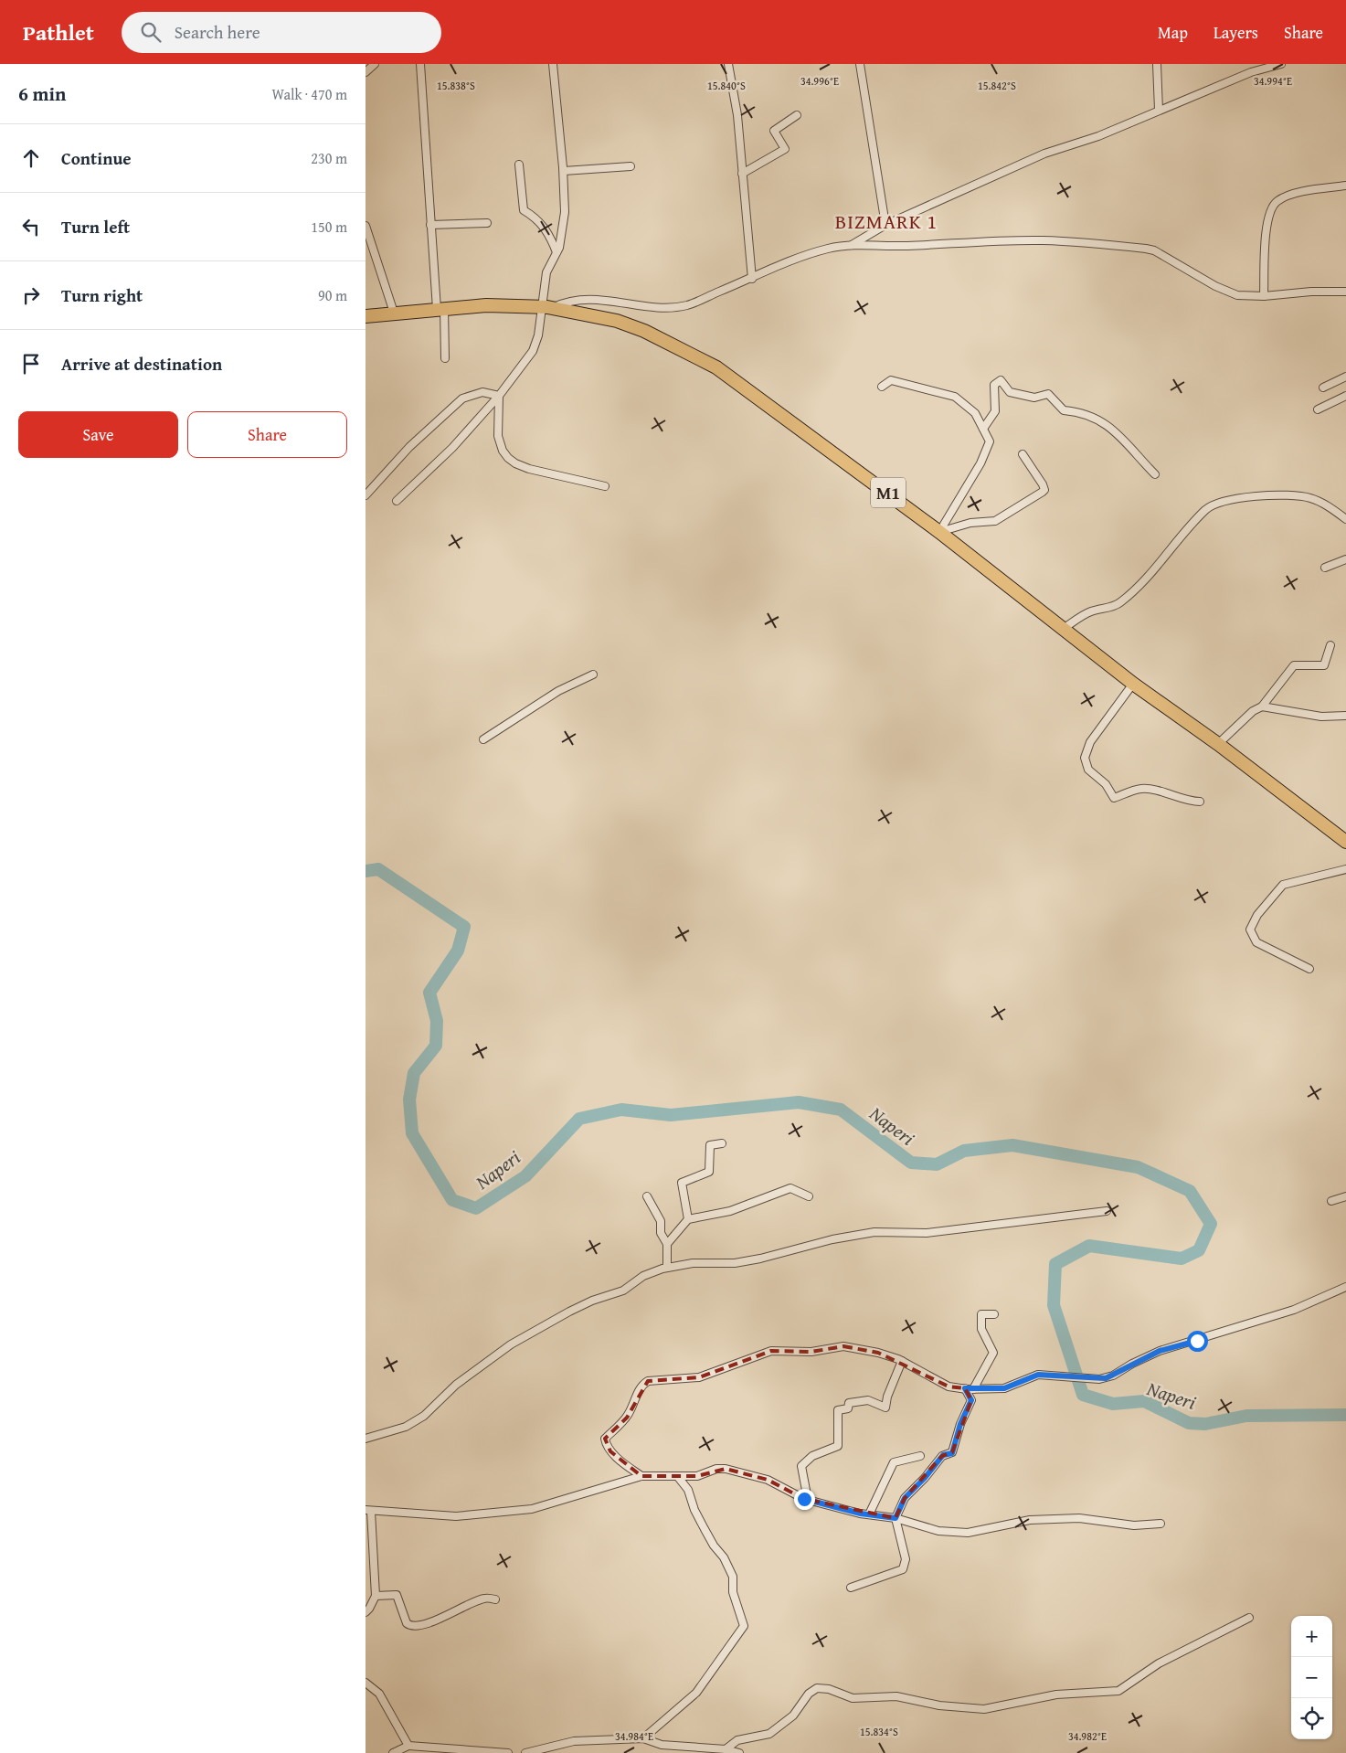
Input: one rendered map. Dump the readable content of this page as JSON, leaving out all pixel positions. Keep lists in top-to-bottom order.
{
  "streets": {
    "highway": ["M1"]
  },
  "districts": ["BIZMARK 1"],
  "water": ["Naperi"],
  "page": {
    "header": "Pathlet",
    "search": "Search here",
    "nav": ["Map", "Layers", "Share"],
    "heading": ["6 min", "Walk · 470 m"],
    "list": [
      ["Continue", "230 m"],
      ["Turn left", "150 m"],
      ["Turn right", "90 m"],
      "Arrive at destination"
    ],
    "buttons": ["Save", "Share"],
    "map_buttons": ["+", "−"]
  },
  "coordinates": [
    "34.996°E",
    "34.994°E",
    "15.838°S",
    "15.840°S",
    "15.842°S",
    "15.834°S",
    "34.984°E",
    "34.982°E"
  ]
}
